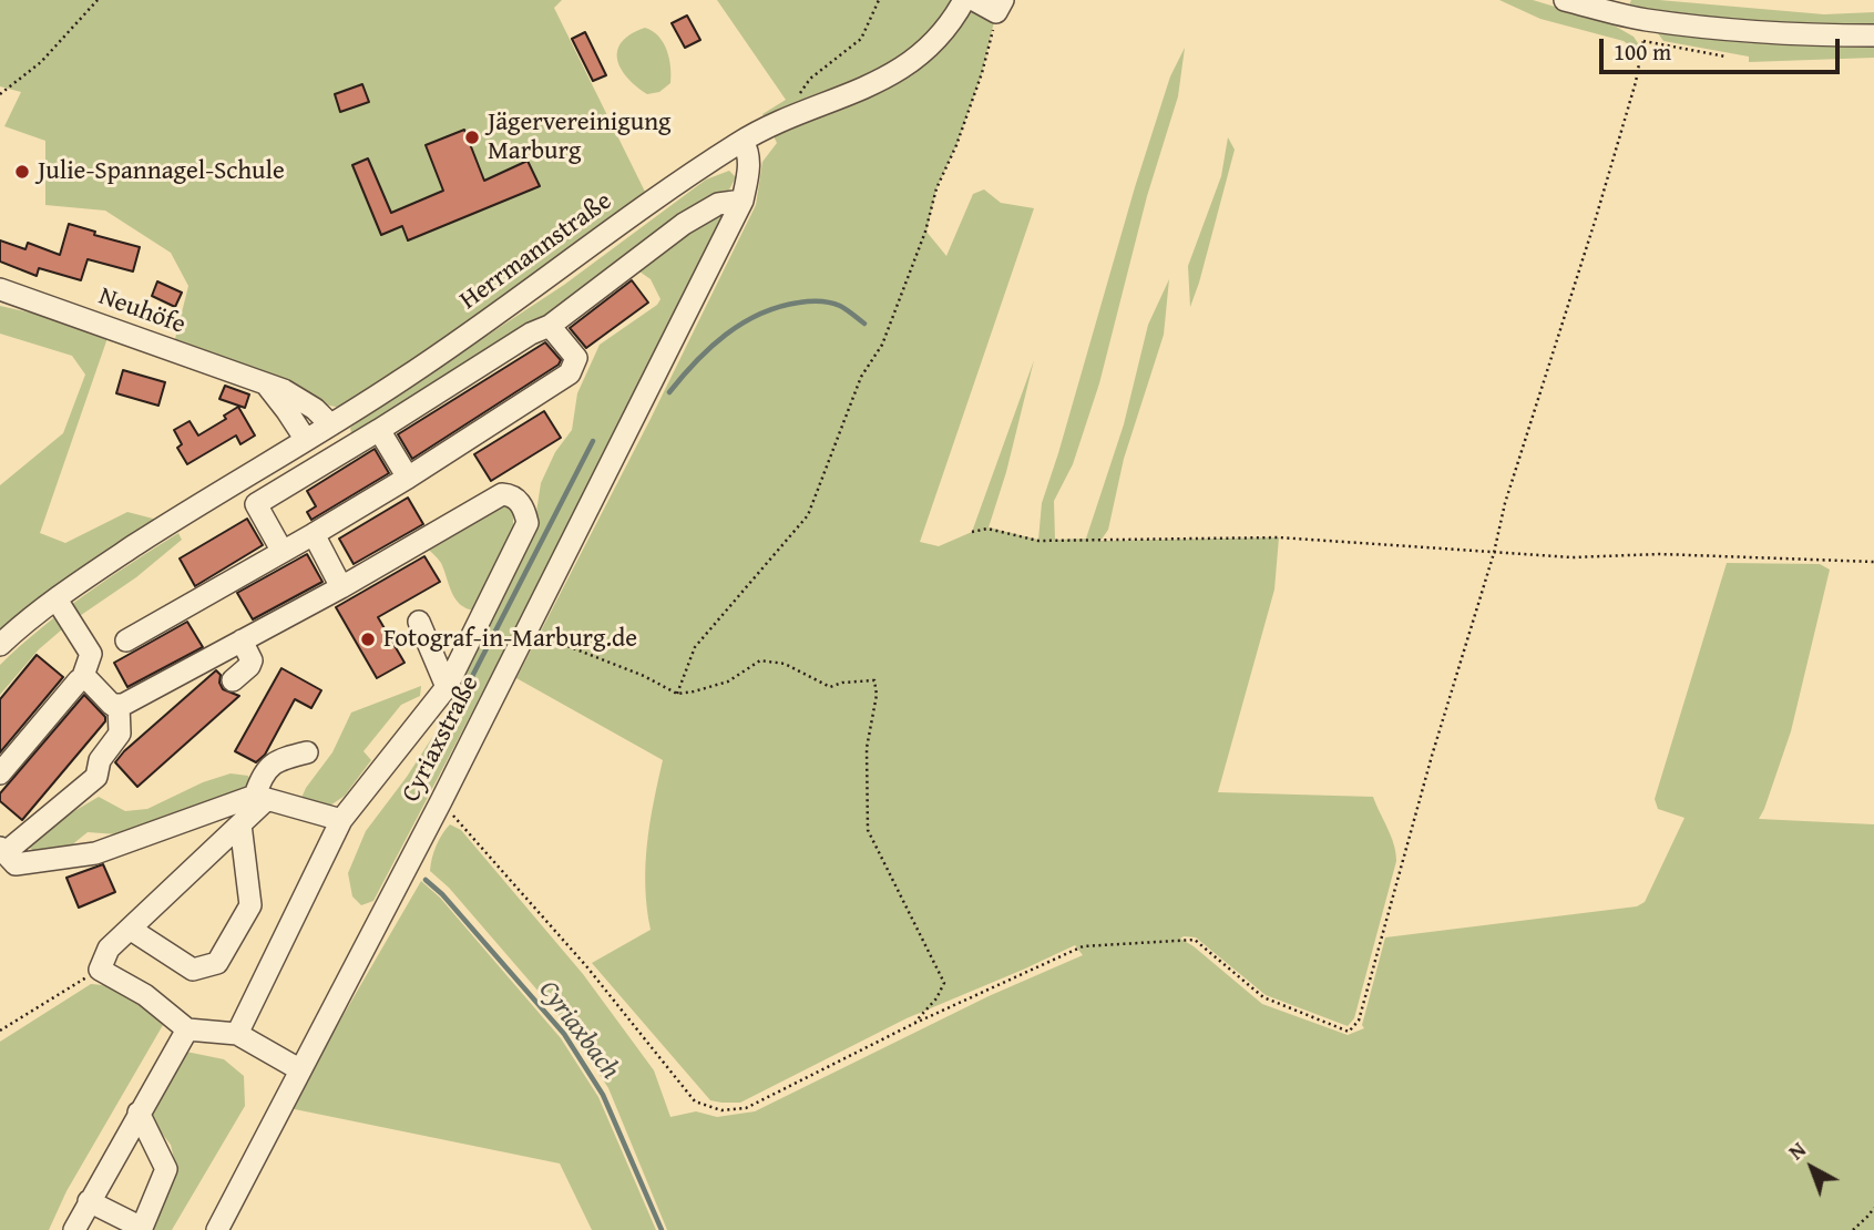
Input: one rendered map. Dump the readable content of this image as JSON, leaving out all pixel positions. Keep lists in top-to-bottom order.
{
  "streets": {
    "street": ["Herrmannstraße", "Neuhöfe", "Cyriaxstraße"]
  },
  "crossings": [
    ["Herrmannstraße", "Neuhöfe"],
    ["Herrmannstraße", "Cyriaxstraße"]
  ],
  "water": ["Cyriaxbach"],
  "places": ["Jägervereinigung Marburg", "Julie-Spannagel-Schule", "Fotograf-in-Marburg.de"],
  "scale_bar": "100 m",
  "north": "top left"
}
